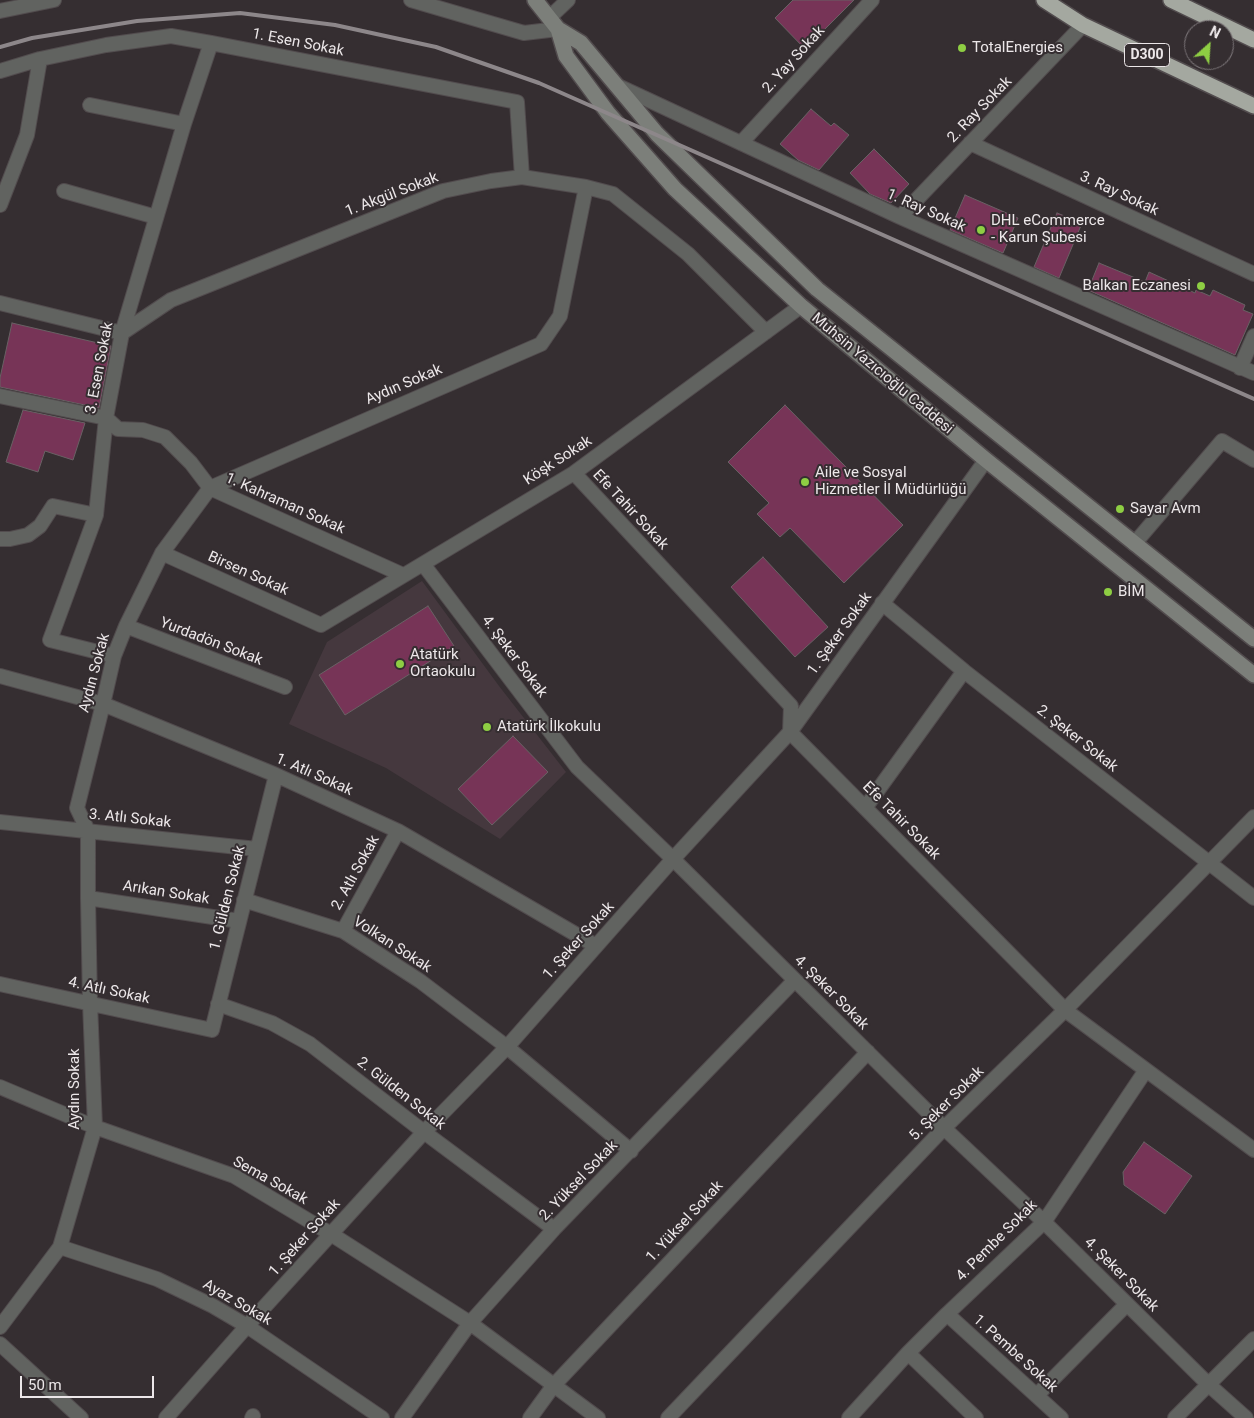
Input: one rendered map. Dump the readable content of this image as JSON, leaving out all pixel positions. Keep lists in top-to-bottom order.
{
  "streets": {
    "highway": ["D300"],
    "street": [
      "1. Esen Sokak",
      "2. Yay Sokak",
      "2. Ray Sokak",
      "3. Ray Sokak",
      "1. Akgül Sokak",
      "1. Ray Sokak",
      "3. Esen Sokak",
      "Muhsin Yazıcıoğlu Caddesi",
      "Aydın Sokak",
      "Köşk Sokak",
      "1. Kahraman Sokak",
      "Efe Tahir Sokak",
      "Birsen Sokak",
      "1. Şeker Sokak",
      "Yurdadön Sokak",
      "4. Şeker Sokak",
      "2. Şeker Sokak",
      "1. Atlı Sokak",
      "3. Atlı Sokak",
      "2. Atlı Sokak",
      "Arıkan Sokak",
      "1. Gülden Sokak",
      "Volkan Sokak",
      "4. Atlı Sokak",
      "2. Gülden Sokak",
      "5. Şeker Sokak",
      "Sema Sokak",
      "2. Yüksel Sokak",
      "1. Yüksel Sokak",
      "4. Pembe Sokak",
      "Ayaz Sokak",
      "1. Pembe Sokak"
    ]
  },
  "crossings": [
    ["1. Esen Sokak", "1. Akgül Sokak"],
    ["1. Esen Sokak", "3. Esen Sokak"],
    ["D300", "2. Ray Sokak"],
    ["2. Yay Sokak", "1. Ray Sokak"],
    ["2. Ray Sokak", "3. Ray Sokak"],
    ["2. Ray Sokak", "1. Ray Sokak"],
    ["1. Akgül Sokak", "3. Esen Sokak"],
    ["1. Akgül Sokak", "Aydın Sokak"],
    ["1. Akgül Sokak", "Köşk Sokak"],
    ["1. Ray Sokak", "Muhsin Yazıcıoğlu Caddesi"],
    ["3. Esen Sokak", "Aydın Sokak"],
    ["3. Esen Sokak", "1. Kahraman Sokak"],
    ["Muhsin Yazıcıoğlu Caddesi", "Köşk Sokak"],
    ["Muhsin Yazıcıoğlu Caddesi", "1. Şeker Sokak"],
    ["Aydın Sokak", "1. Kahraman Sokak"],
    ["Aydın Sokak", "Birsen Sokak"],
    ["Aydın Sokak", "Yurdadön Sokak"],
    ["Aydın Sokak", "1. Atlı Sokak"],
    ["Aydın Sokak", "3. Atlı Sokak"],
    ["Aydın Sokak", "Arıkan Sokak"],
    ["Aydın Sokak", "4. Atlı Sokak"],
    ["Aydın Sokak", "Sema Sokak"],
    ["Aydın Sokak", "Ayaz Sokak"],
    ["Köşk Sokak", "1. Kahraman Sokak"],
    ["Köşk Sokak", "Efe Tahir Sokak"],
    ["Köşk Sokak", "Birsen Sokak"],
    ["Köşk Sokak", "4. Şeker Sokak"],
    ["Efe Tahir Sokak", "1. Şeker Sokak"],
    ["Efe Tahir Sokak", "5. Şeker Sokak"],
    ["Efe Tahir Sokak", "4. Pembe Sokak"],
    ["1. Şeker Sokak", "4. Şeker Sokak"],
    ["1. Şeker Sokak", "2. Şeker Sokak"],
    ["1. Şeker Sokak", "1. Atlı Sokak"],
    ["1. Şeker Sokak", "Volkan Sokak"],
    ["1. Şeker Sokak", "2. Gülden Sokak"],
    ["1. Şeker Sokak", "Sema Sokak"],
    ["1. Şeker Sokak", "Ayaz Sokak"],
    ["4. Şeker Sokak", "5. Şeker Sokak"],
    ["4. Şeker Sokak", "2. Yüksel Sokak"],
    ["4. Şeker Sokak", "1. Yüksel Sokak"],
    ["4. Şeker Sokak", "4. Pembe Sokak"],
    ["2. Şeker Sokak", "5. Şeker Sokak"],
    ["1. Atlı Sokak", "2. Atlı Sokak"],
    ["1. Atlı Sokak", "1. Gülden Sokak"],
    ["3. Atlı Sokak", "1. Gülden Sokak"],
    ["2. Atlı Sokak", "Volkan Sokak"],
    ["Arıkan Sokak", "1. Gülden Sokak"],
    ["1. Gülden Sokak", "Volkan Sokak"],
    ["1. Gülden Sokak", "4. Atlı Sokak"],
    ["1. Gülden Sokak", "2. Gülden Sokak"],
    ["Volkan Sokak", "2. Yüksel Sokak"],
    ["2. Gülden Sokak", "2. Yüksel Sokak"],
    ["Sema Sokak", "2. Yüksel Sokak"],
    ["Sema Sokak", "1. Yüksel Sokak"],
    ["4. Pembe Sokak", "1. Pembe Sokak"]
  ],
  "places": [
    "TotalEnergies",
    "DHL eCommerce - Karun Şubesi",
    "Balkan Eczanesi",
    "Aile ve Sosyal Hizmetler İl Müdürlüğü",
    "Sayar Avm",
    "BİM",
    "Atatürk Ortaokulu",
    "Atatürk İlkokulu"
  ],
  "scale_bar": "50 m",
  "north": "top right"
}
